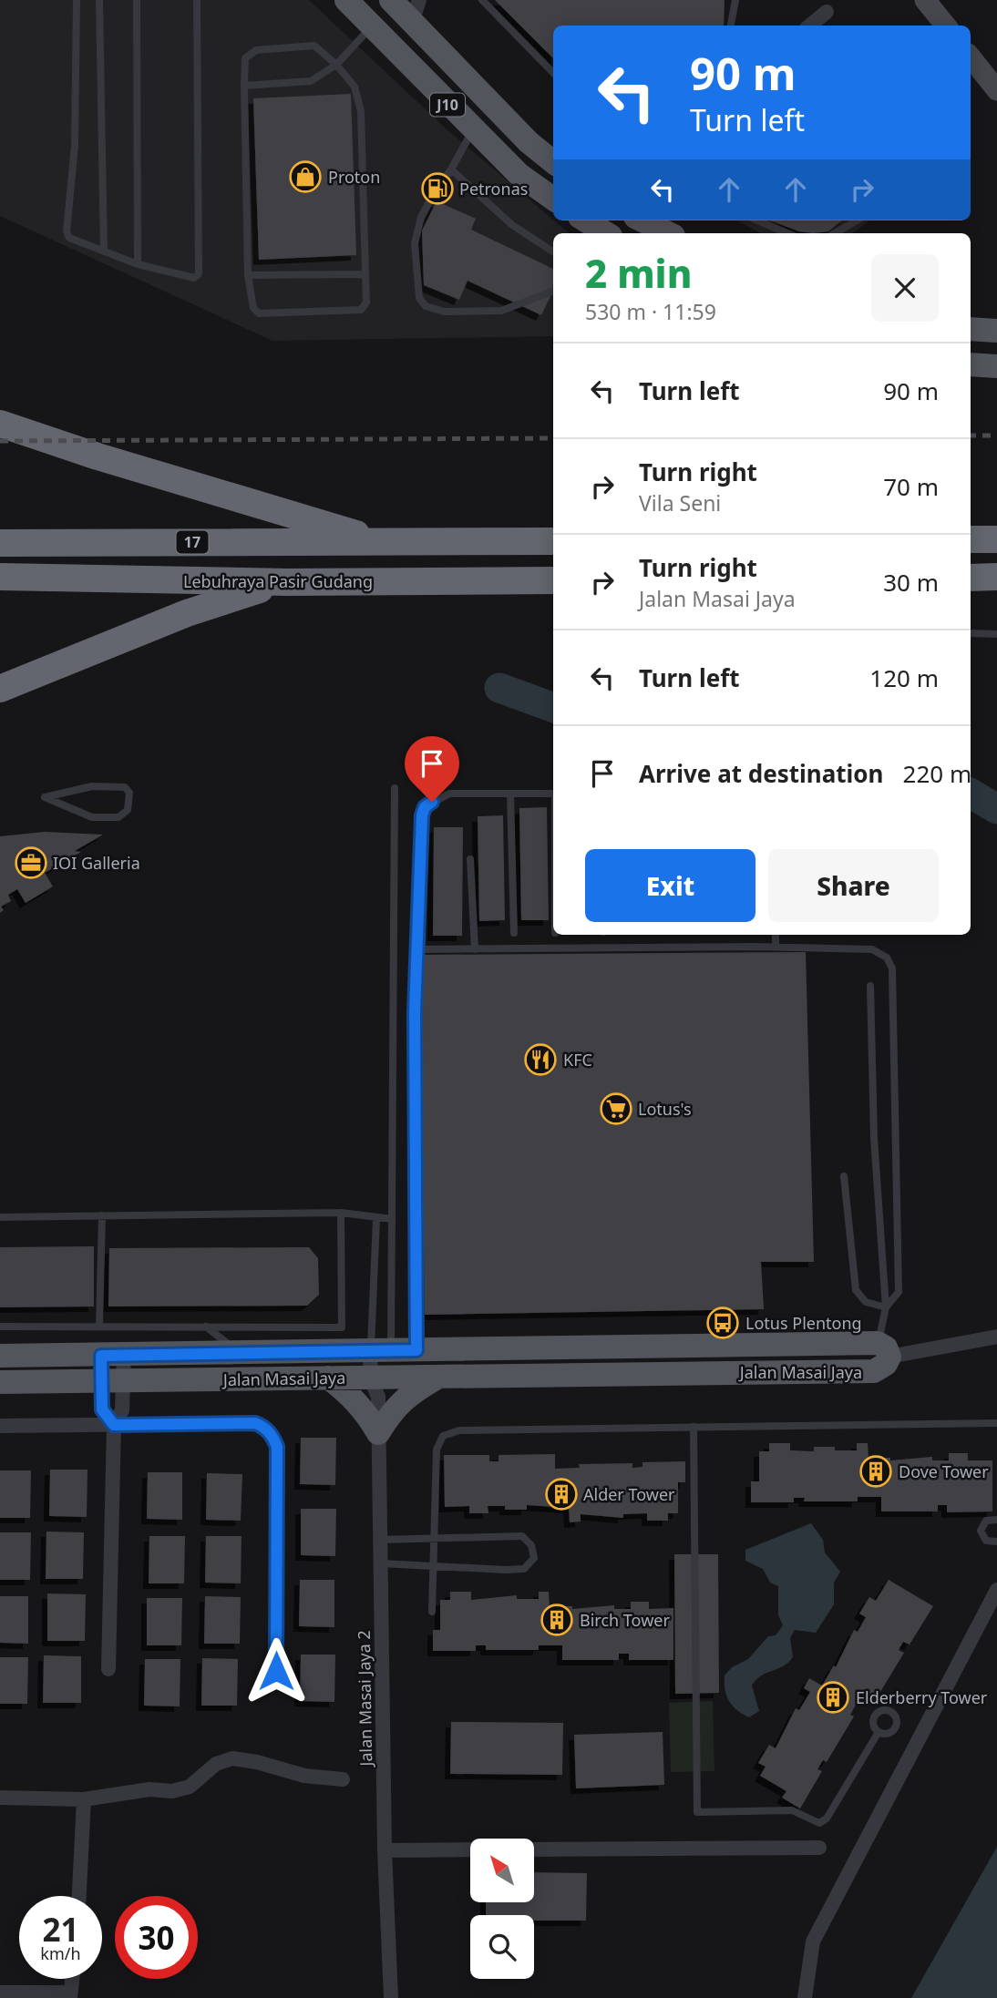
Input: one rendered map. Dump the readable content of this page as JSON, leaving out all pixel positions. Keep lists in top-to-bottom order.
{
  "streets": {
    "highway": ["17", "Lebuhraya Pasir Gudang"],
    "main road": ["J10", "Jalan Masai Jaya"],
    "street": ["Jalan Masai Jaya 2"]
  },
  "crossings": [
    ["Jalan Masai Jaya", "Jalan Masai Jaya 2"]
  ],
  "places": {
    "shop": ["Proton"],
    "fuel station": ["Petronas"],
    "office": ["IOI Galleria"],
    "restaurant": ["KFC"],
    "supermarket": ["Lotus's"],
    "bus stop": ["Lotus Plentong"],
    "building": [
      "Dove Tower",
      "Alder Tower",
      "Birch Tower",
      "Elderberry Tower"
    ]
  },
  "north": "top left",
  "page": {
    "turn": ["90 m", "Turn left"],
    "heading": ["2 min", "530 m · 11:59"],
    "list": [
      {
        "name": "Turn left",
        "value": "90 m"
      },
      {
        "name": "Turn right",
        "note": "Vila Seni",
        "value": "70 m"
      },
      {
        "name": "Turn right",
        "note": "Jalan Masai Jaya",
        "value": "30 m"
      },
      {
        "name": "Turn left",
        "value": "120 m"
      },
      {
        "name": "Arrive at destination",
        "value": "220 m"
      }
    ],
    "buttons": ["Exit", "Share"],
    "speed": "21 km/h",
    "limit": "30"
  }
}
